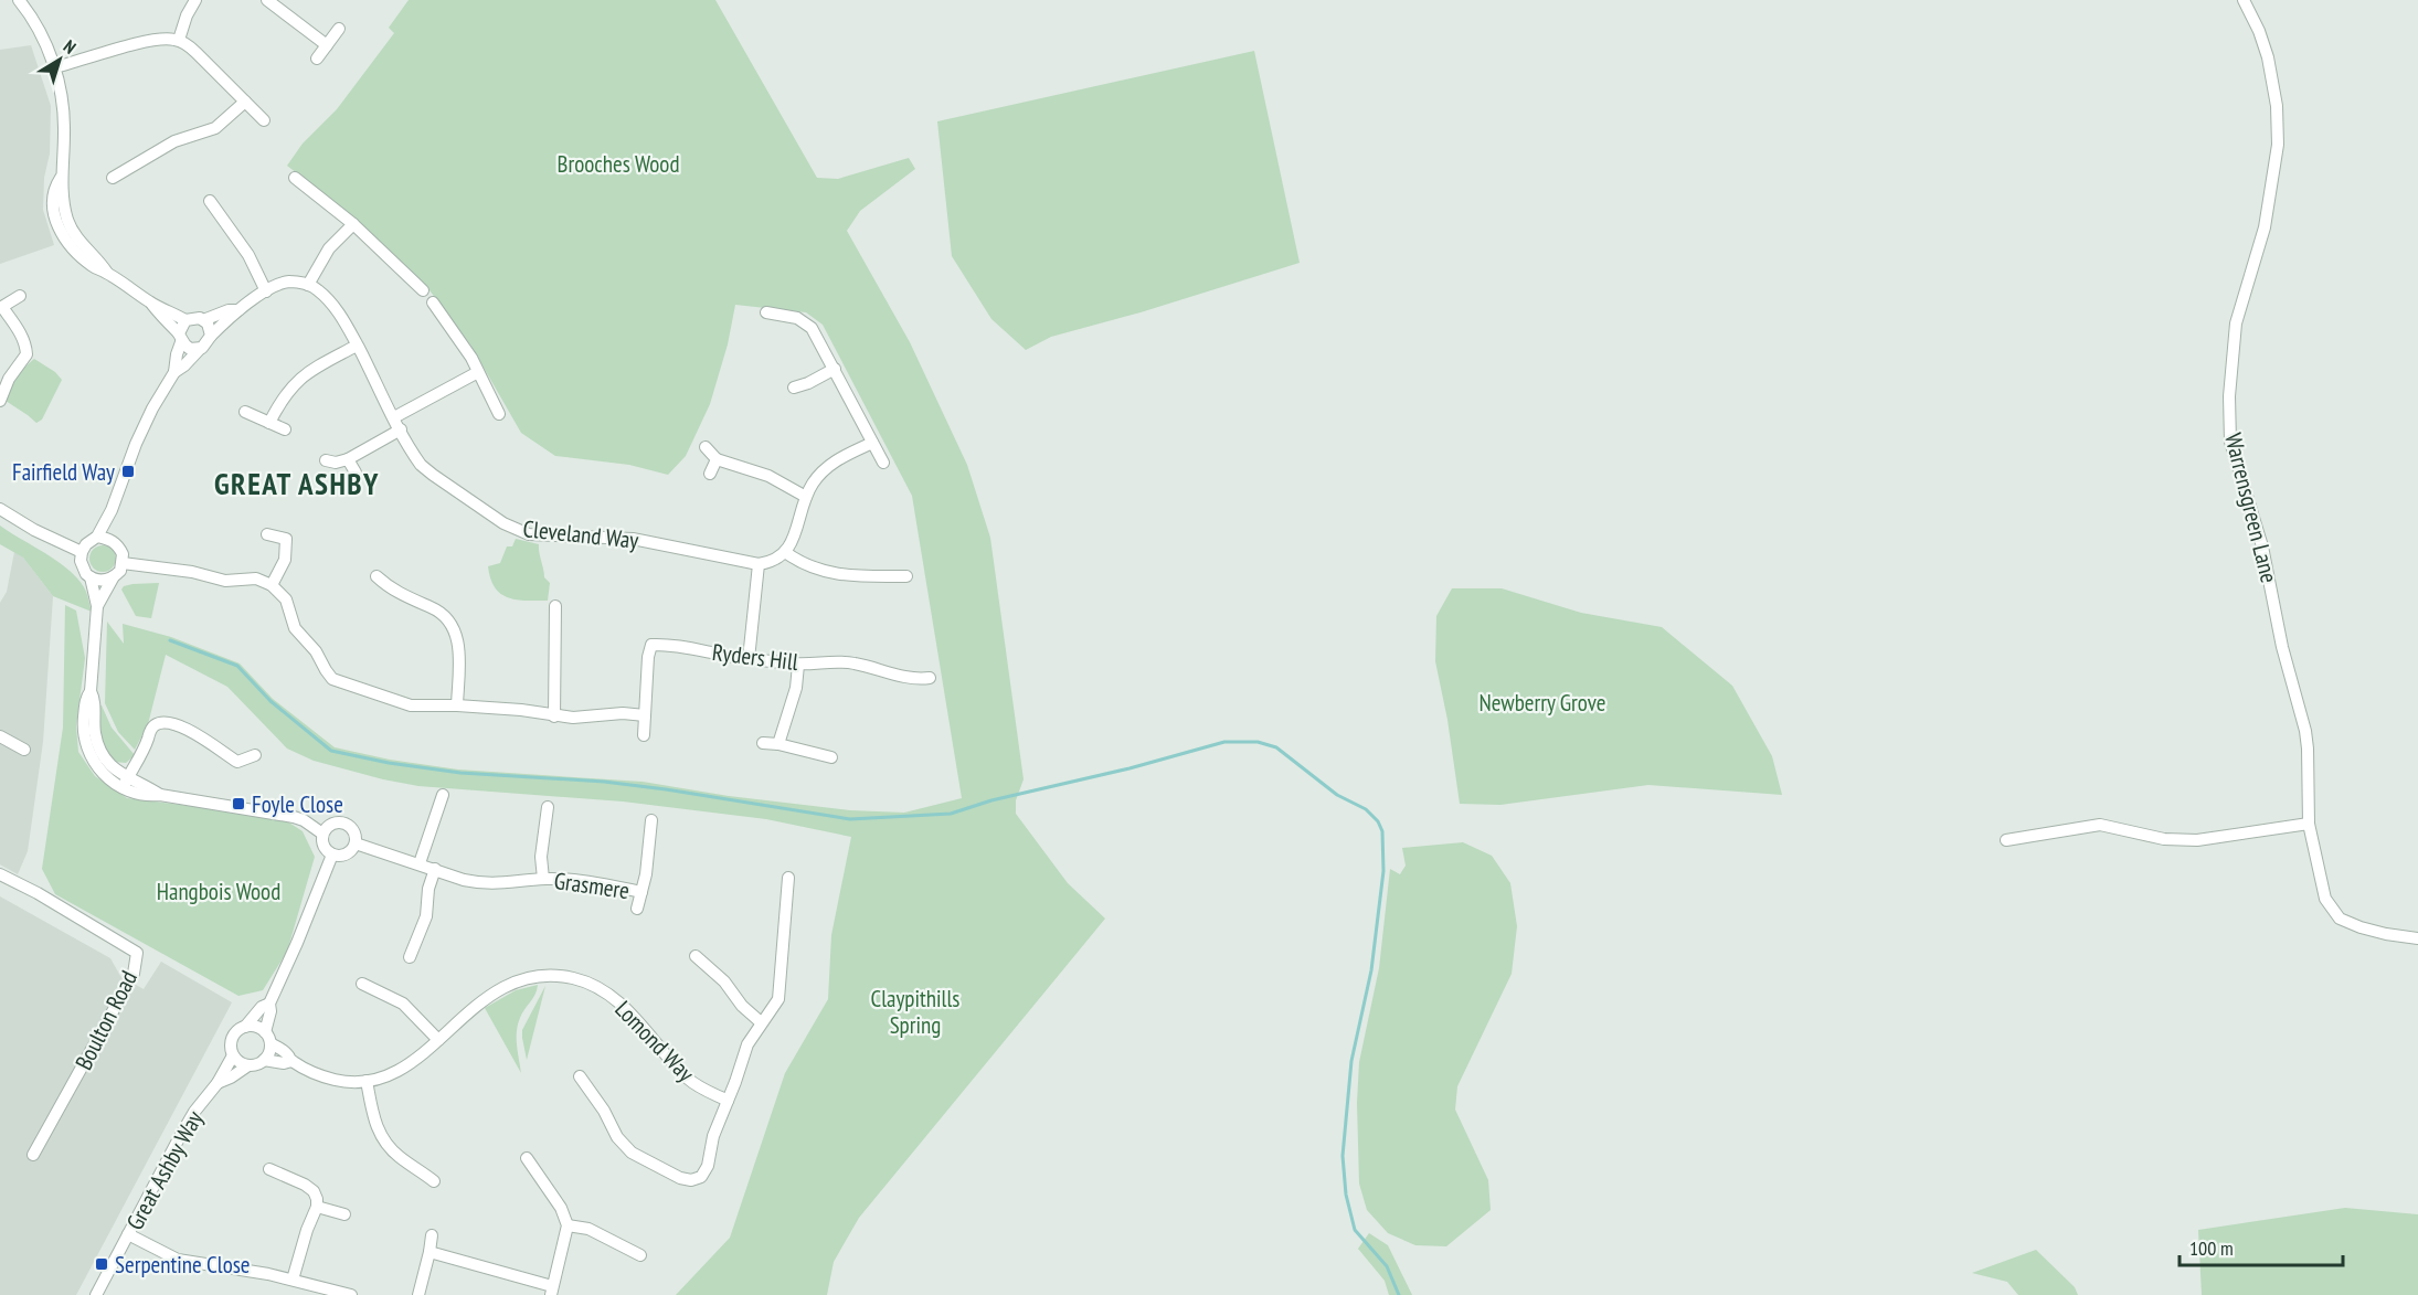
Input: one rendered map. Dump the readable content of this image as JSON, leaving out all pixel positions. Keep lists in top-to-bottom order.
{
  "streets": {
    "street": [
      "Warrensgreen Lane",
      "Cleveland Way",
      "Ryders Hill",
      "Grasmere",
      "Boulton Road",
      "Lomond Way",
      "Great Ashby Way"
    ]
  },
  "crossings": [
    ["Lomond Way", "Great Ashby Way"]
  ],
  "districts": ["GREAT ASHBY"],
  "parks": [
    "Brooches Wood",
    "Newberry Grove",
    "Hangbois Wood",
    "Claypithills Spring"
  ],
  "places": {
    "transit": ["Fairfield Way", "Foyle Close", "Serpentine Close"]
  },
  "scale_bar": "100 m",
  "north": "top right"
}
